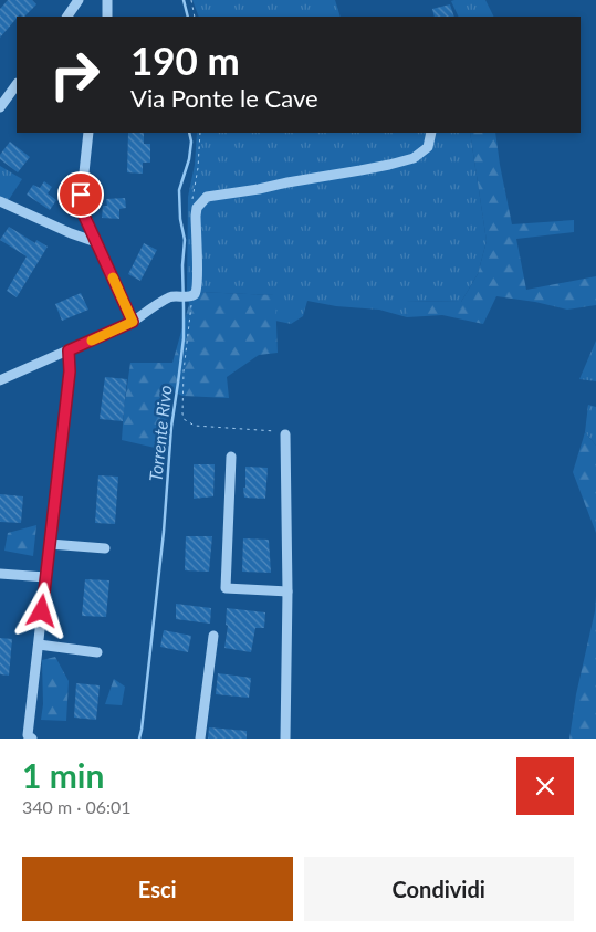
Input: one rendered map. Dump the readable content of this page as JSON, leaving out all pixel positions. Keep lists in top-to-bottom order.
{
  "water": ["Torrente Rivo"],
  "page": {
    "turn": ["190 m", "Via Ponte le Cave"],
    "heading": ["1 min", "340 m · 06:01"],
    "buttons": ["Esci", "Condividi"]
  }
}
